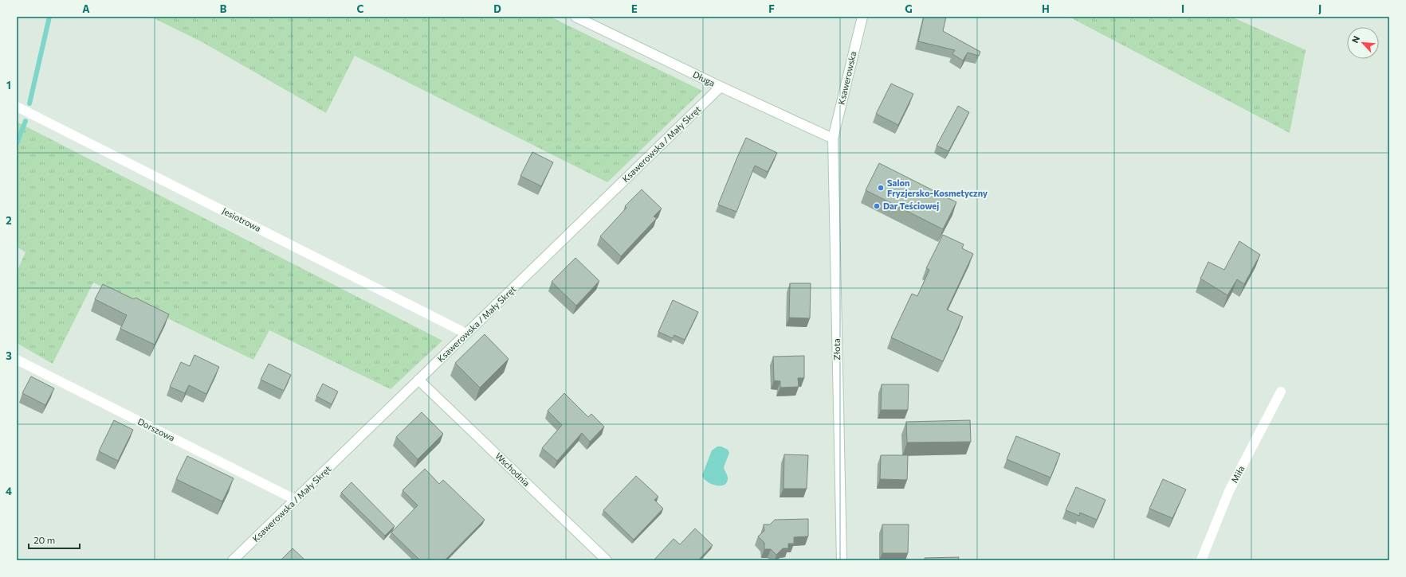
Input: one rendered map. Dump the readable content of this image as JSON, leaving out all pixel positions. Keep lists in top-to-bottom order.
{
  "streets": {
    "street": [
      "Ksawerowska",
      "Długa",
      "Ksawerowska / Mały Skręt",
      "Jesiotrowa",
      "Złota",
      "Dorszowa",
      "Wschodnia",
      "Miła"
    ]
  },
  "crossings": [
    ["Ksawerowska", "Długa"],
    ["Ksawerowska", "Złota"],
    ["Długa", "Ksawerowska / Mały Skręt"],
    ["Długa", "Złota"],
    ["Ksawerowska / Mały Skręt", "Jesiotrowa"],
    ["Ksawerowska / Mały Skręt", "Dorszowa"],
    ["Ksawerowska / Mały Skręt", "Wschodnia"]
  ],
  "places": ["Salon Fryzjersko-Kosmetyczny", "Dar Teściowej"],
  "scale_bar": "20 m",
  "north": "top left",
  "grid": {
    "columns": [
      "A",
      "B",
      "C",
      "D",
      "E",
      "F",
      "G",
      "H",
      "I",
      "J"
    ],
    "rows": [
      "1",
      "2",
      "3",
      "4"
    ]
  }
}
